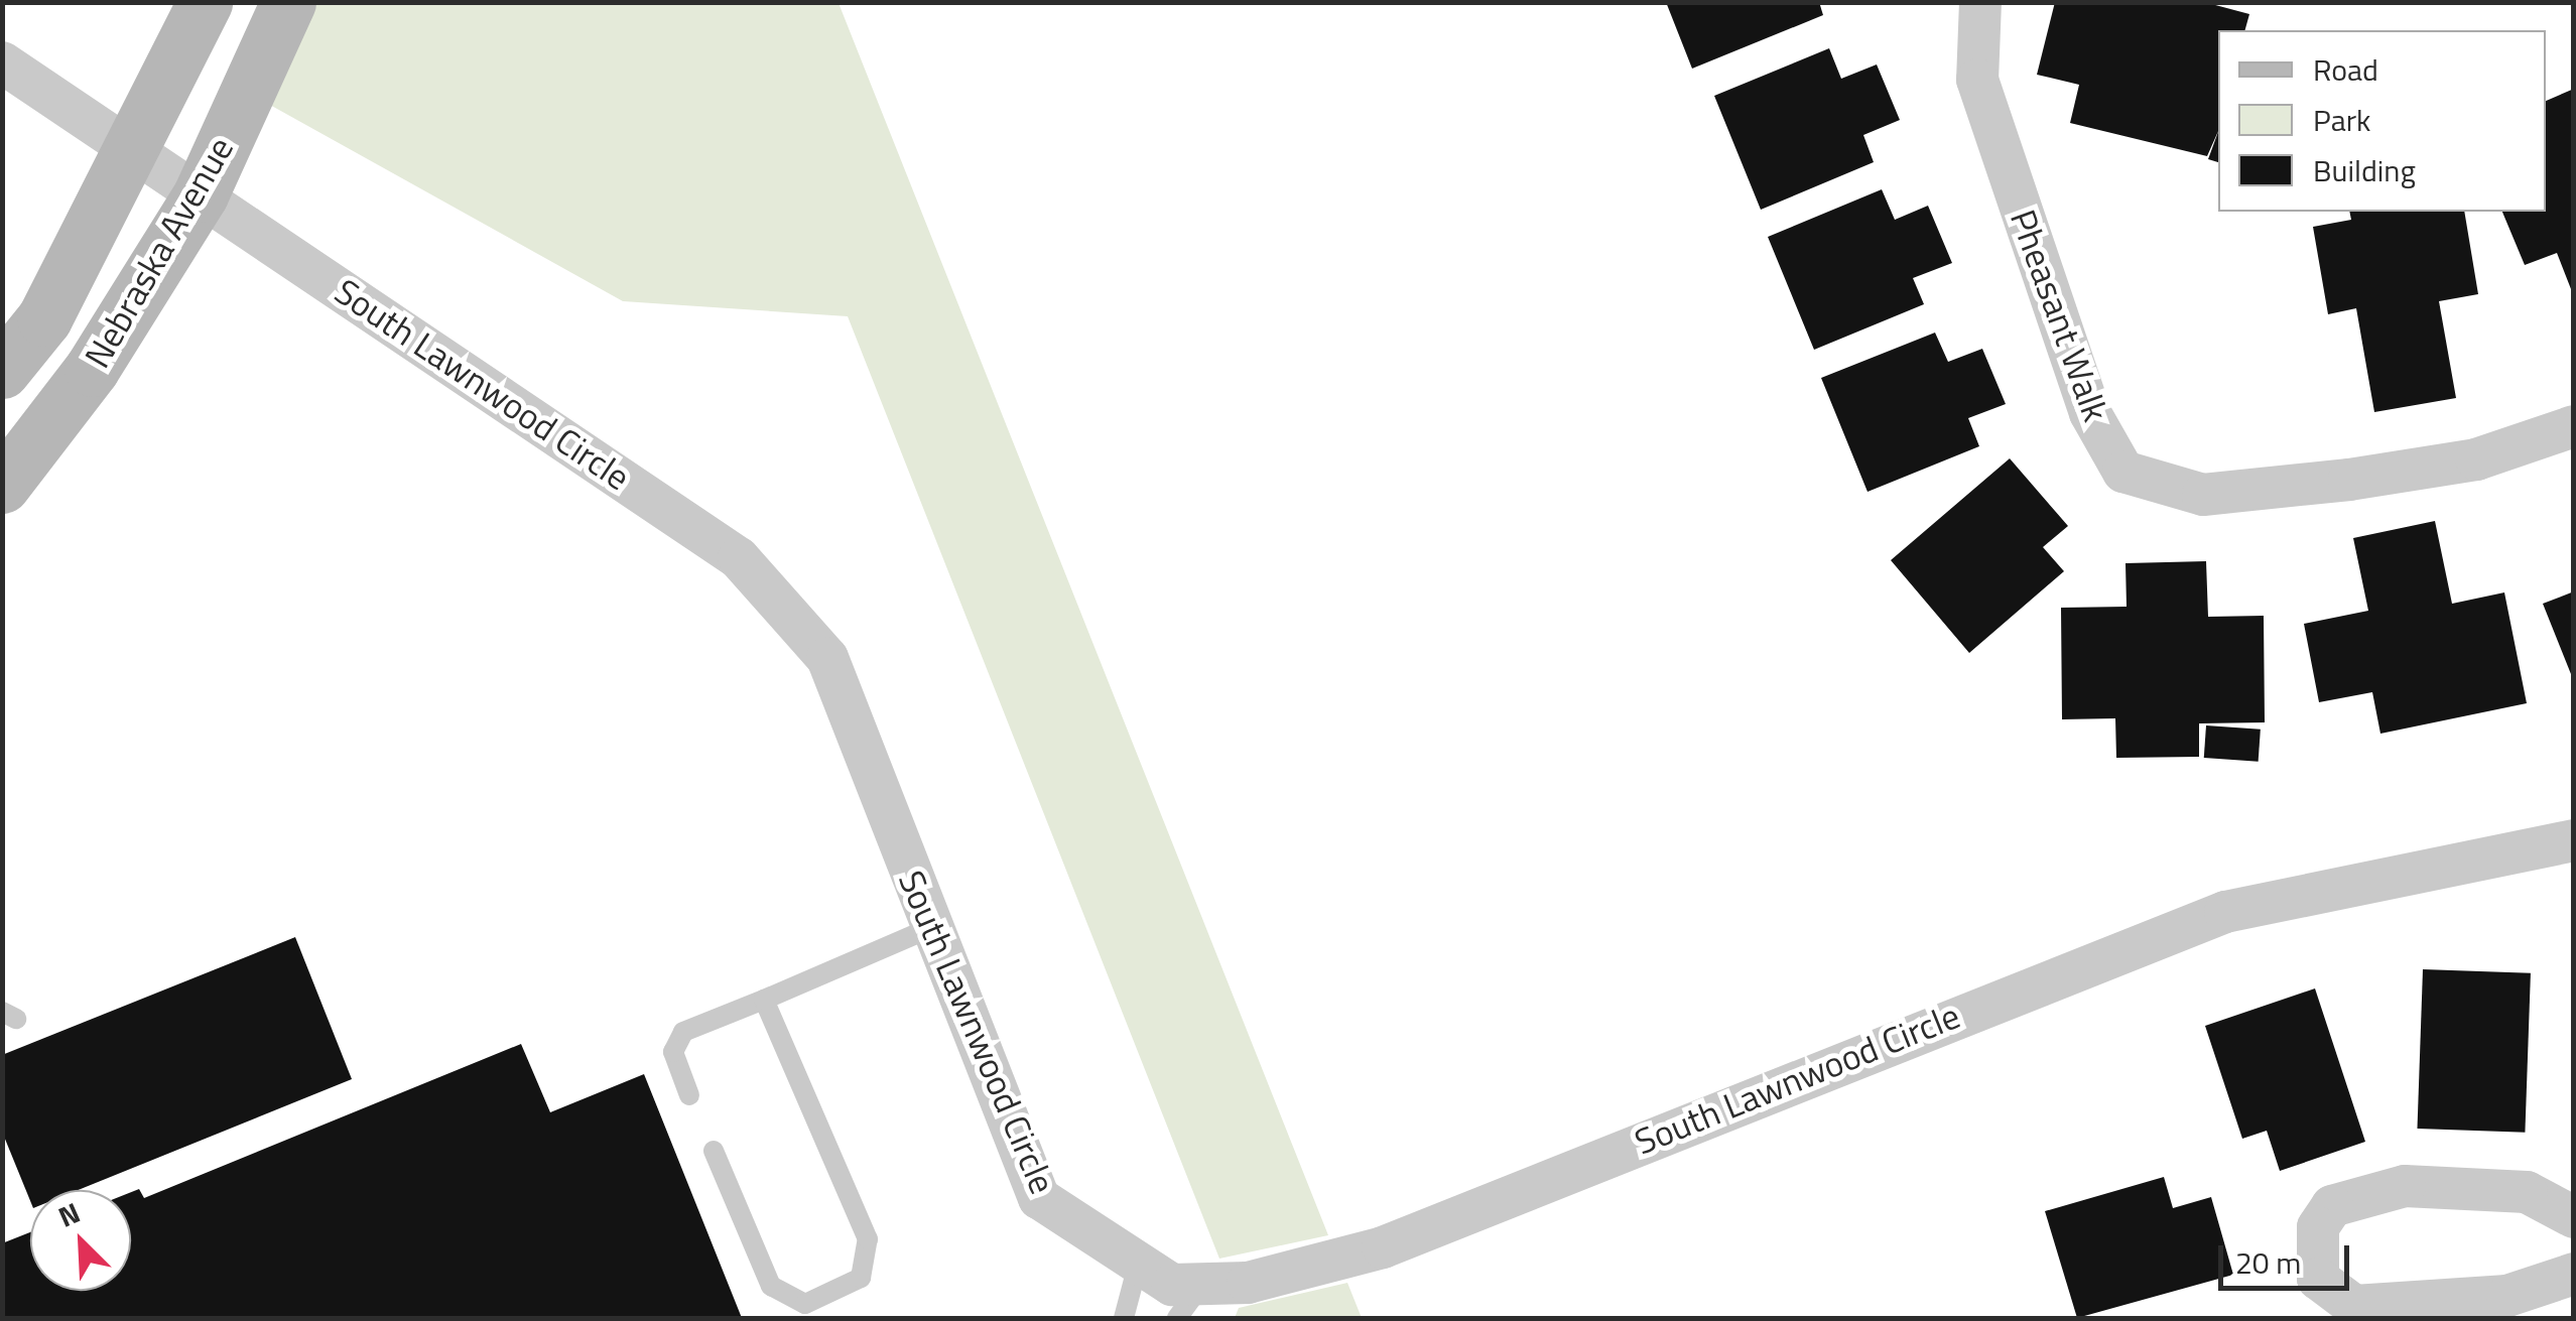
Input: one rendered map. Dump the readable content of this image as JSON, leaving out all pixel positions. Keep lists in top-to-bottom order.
{
  "streets": {
    "street": ["Nebraska Avenue", "Pheasant Walk", "South Lawnwood Circle"]
  },
  "crossings": [
    ["Nebraska Avenue", "South Lawnwood Circle"]
  ],
  "legend": ["Road", "Park", "Building"],
  "scale_bar": "20 m",
  "north": "top left"
}
